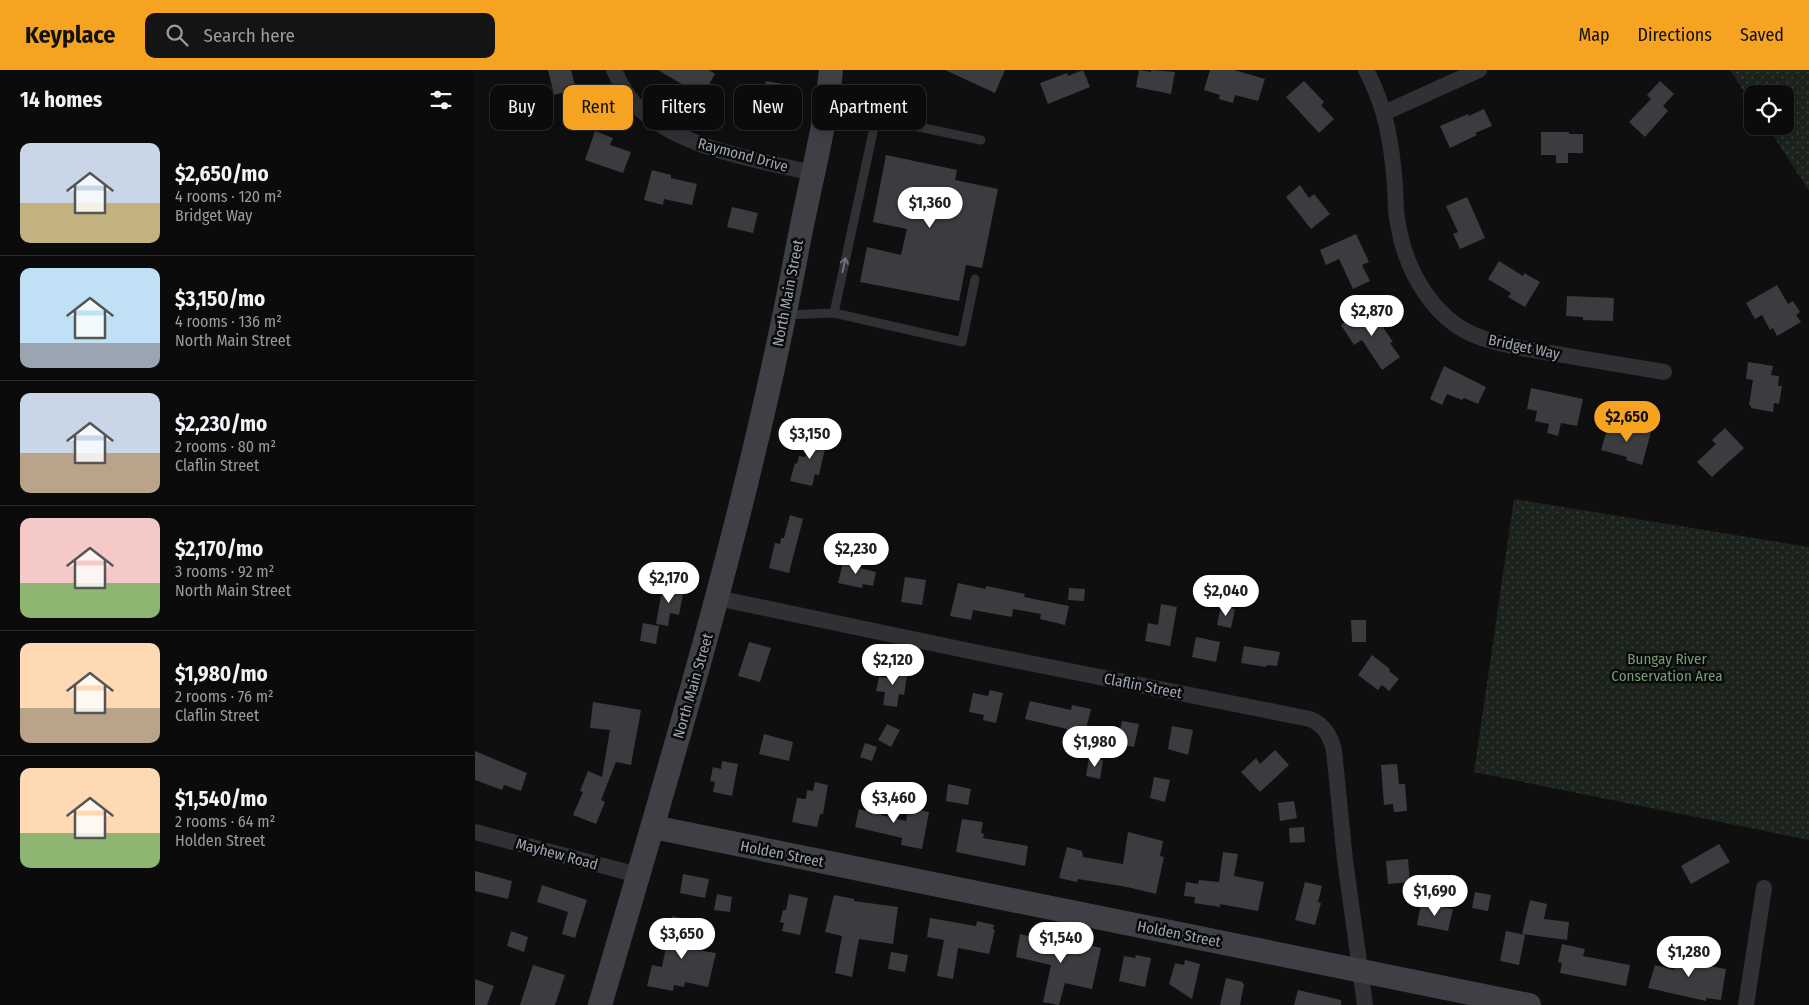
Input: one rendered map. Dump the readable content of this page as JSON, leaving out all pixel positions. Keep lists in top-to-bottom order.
{
  "streets": {
    "main road": ["North Main Street", "Holden Street"],
    "street": [
      "Raymond Drive",
      "Bridget Way",
      "Claflin Street",
      "Mayhew Road"
    ]
  },
  "crossings": [
    ["Raymond Drive", "North Main Street"],
    ["North Main Street", "Claflin Street"],
    ["North Main Street", "Mayhew Road"],
    ["North Main Street", "Holden Street"],
    ["Claflin Street", "Holden Street"]
  ],
  "parks": ["Bungay River Conservation Area"],
  "page": {
    "header": "Keyplace",
    "search": "Search here",
    "nav": ["Map", "Directions", "Saved"],
    "heading": "14 homes",
    "chip": [
      "Buy",
      "Rent",
      "Filters",
      "New",
      "Apartment"
    ],
    "list": [
      {
        "name": "$2,650/mo",
        "note": "4 rooms · 120 m² · Bridget Way"
      },
      {
        "name": "$3,150/mo",
        "note": "4 rooms · 136 m² · North Main Street"
      },
      {
        "name": "$2,230/mo",
        "note": "2 rooms · 80 m² · Claflin Street"
      },
      {
        "name": "$2,170/mo",
        "note": "3 rooms · 92 m² · North Main Street"
      },
      {
        "name": "$1,980/mo",
        "note": "2 rooms · 76 m² · Claflin Street"
      },
      {
        "name": "$1,540/mo",
        "note": "2 rooms · 64 m² · Holden Street"
      }
    ],
    "price": [
      "$1,360",
      "$2,870",
      "$2,650",
      "$3,150",
      "$2,230",
      "$2,170",
      "$2,040",
      "$2,120",
      "$1,980",
      "$3,460",
      "$1,690",
      "$3,650",
      "$1,540",
      "$1,280"
    ]
  }
}
